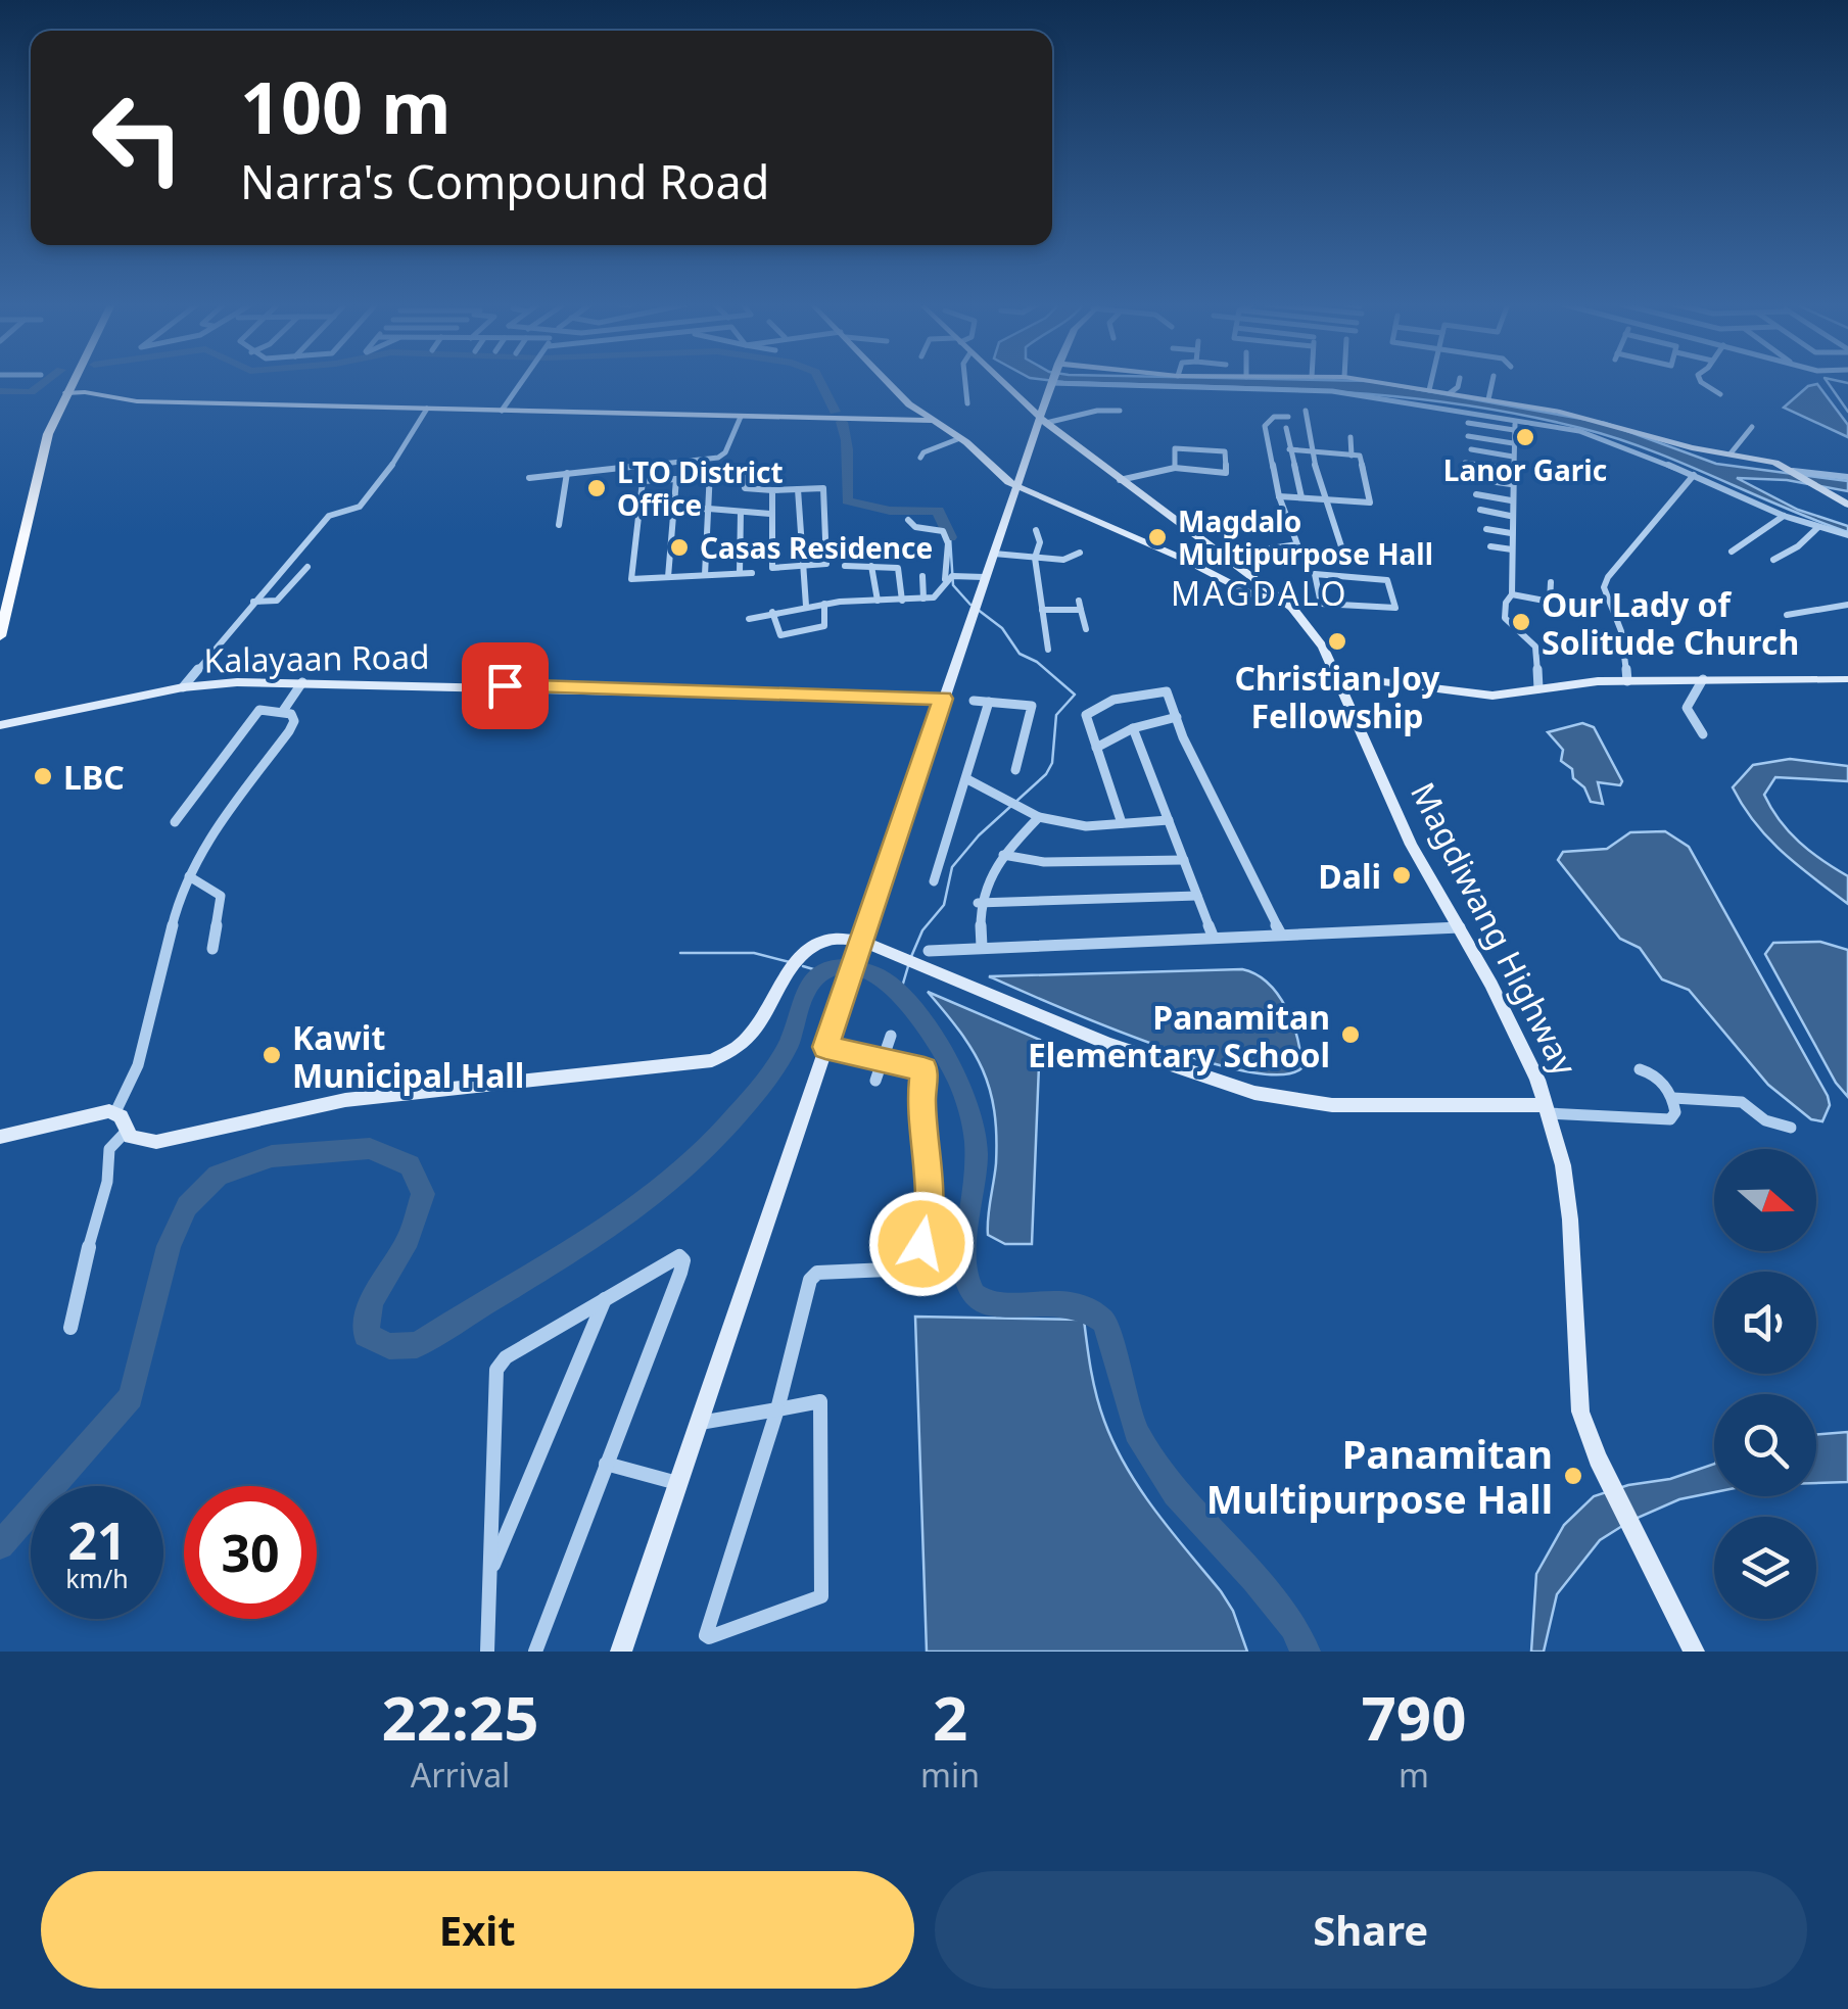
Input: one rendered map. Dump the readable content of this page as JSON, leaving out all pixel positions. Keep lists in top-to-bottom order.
{
  "streets": {
    "street": ["Kalayaan Road", "Magdiwang Highway"]
  },
  "districts": ["MAGDALO"],
  "places": [
    "Lanor Garic",
    "LTO District Office",
    "Magdalo Multipurpose Hall",
    "Casas Residence",
    "Our Lady of Solitude Church",
    "Christian Joy Fellowship",
    "LBC",
    "Dali",
    "Panamitan Elementary School",
    "Kawit Municipal Hall",
    "Panamitan Multipurpose Hall"
  ],
  "north": "right",
  "page": {
    "turn": ["100 m", "Narra's Compound Road"],
    "speed": "21 km/h",
    "limit": "30",
    "eta": [
      "22:25",
      "Arrival",
      "2",
      "min",
      "790",
      "m"
    ],
    "buttons": ["Exit", "Share"]
  }
}
